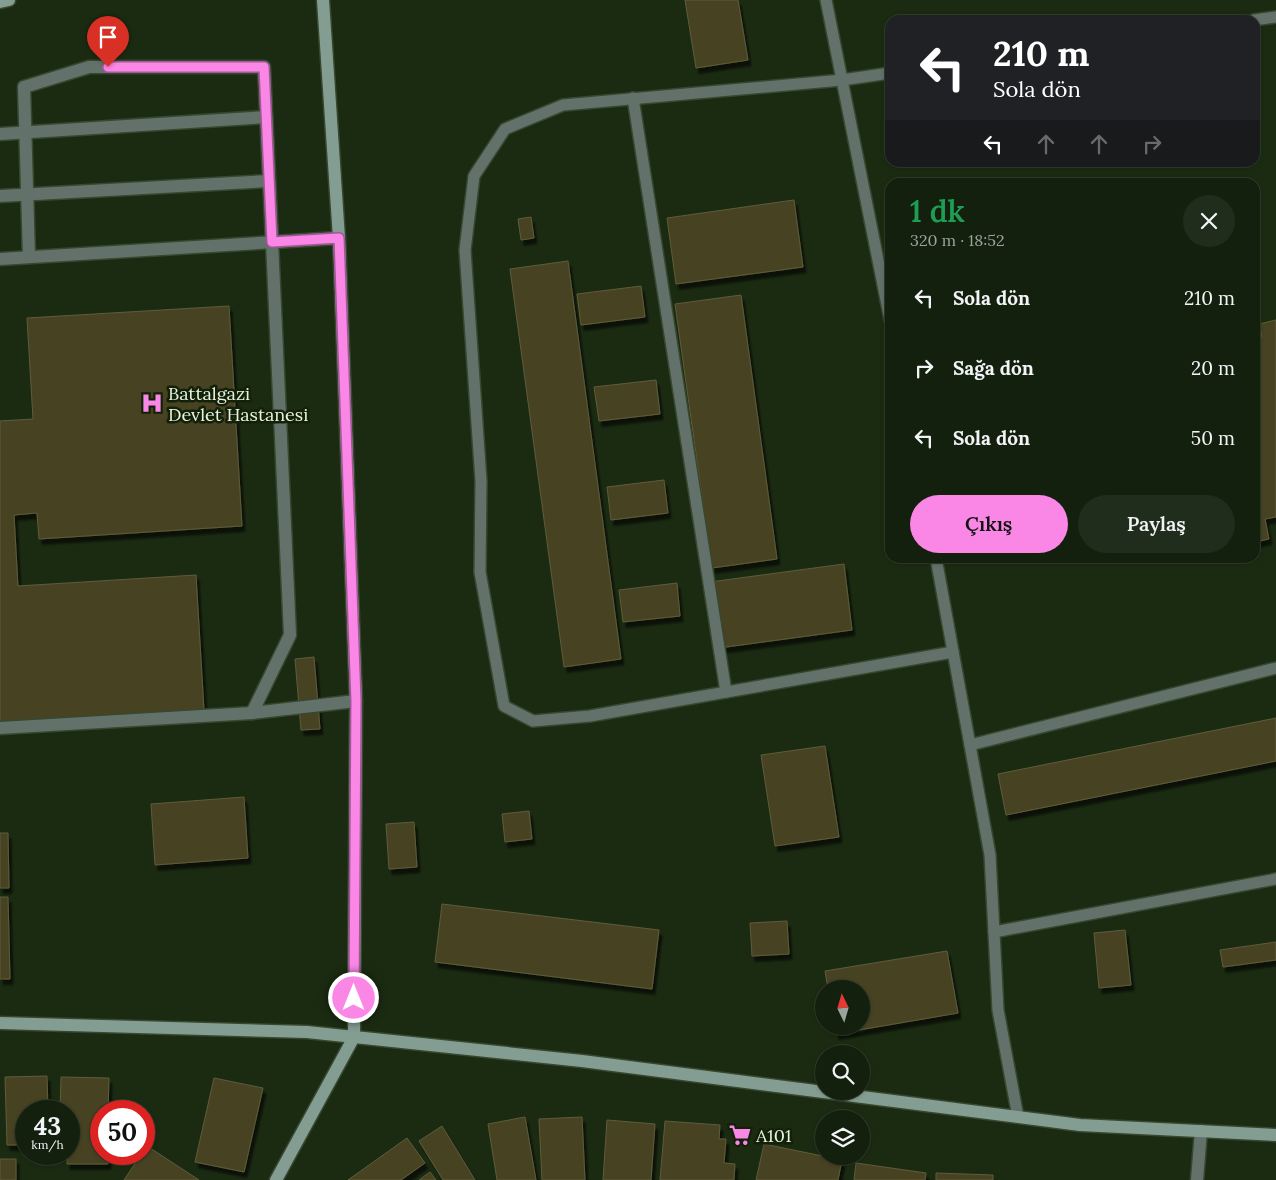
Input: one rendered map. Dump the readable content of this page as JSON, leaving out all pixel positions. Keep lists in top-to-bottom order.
{
  "places": {
    "hospital": ["Battalgazi Devlet Hastanesi"],
    "supermarket": ["A101"]
  },
  "north": "top",
  "page": {
    "turn": ["210 m", "Sola dön"],
    "heading": ["1 dk", "320 m · 18:52"],
    "list": [
      {
        "name": "Sola dön",
        "value": "210 m"
      },
      {
        "name": "Sağa dön",
        "value": "20 m"
      },
      {
        "name": "Sola dön",
        "value": "50 m"
      }
    ],
    "buttons": ["Çıkış", "Paylaş"],
    "speed": "43 km/h",
    "limit": "50"
  }
}
